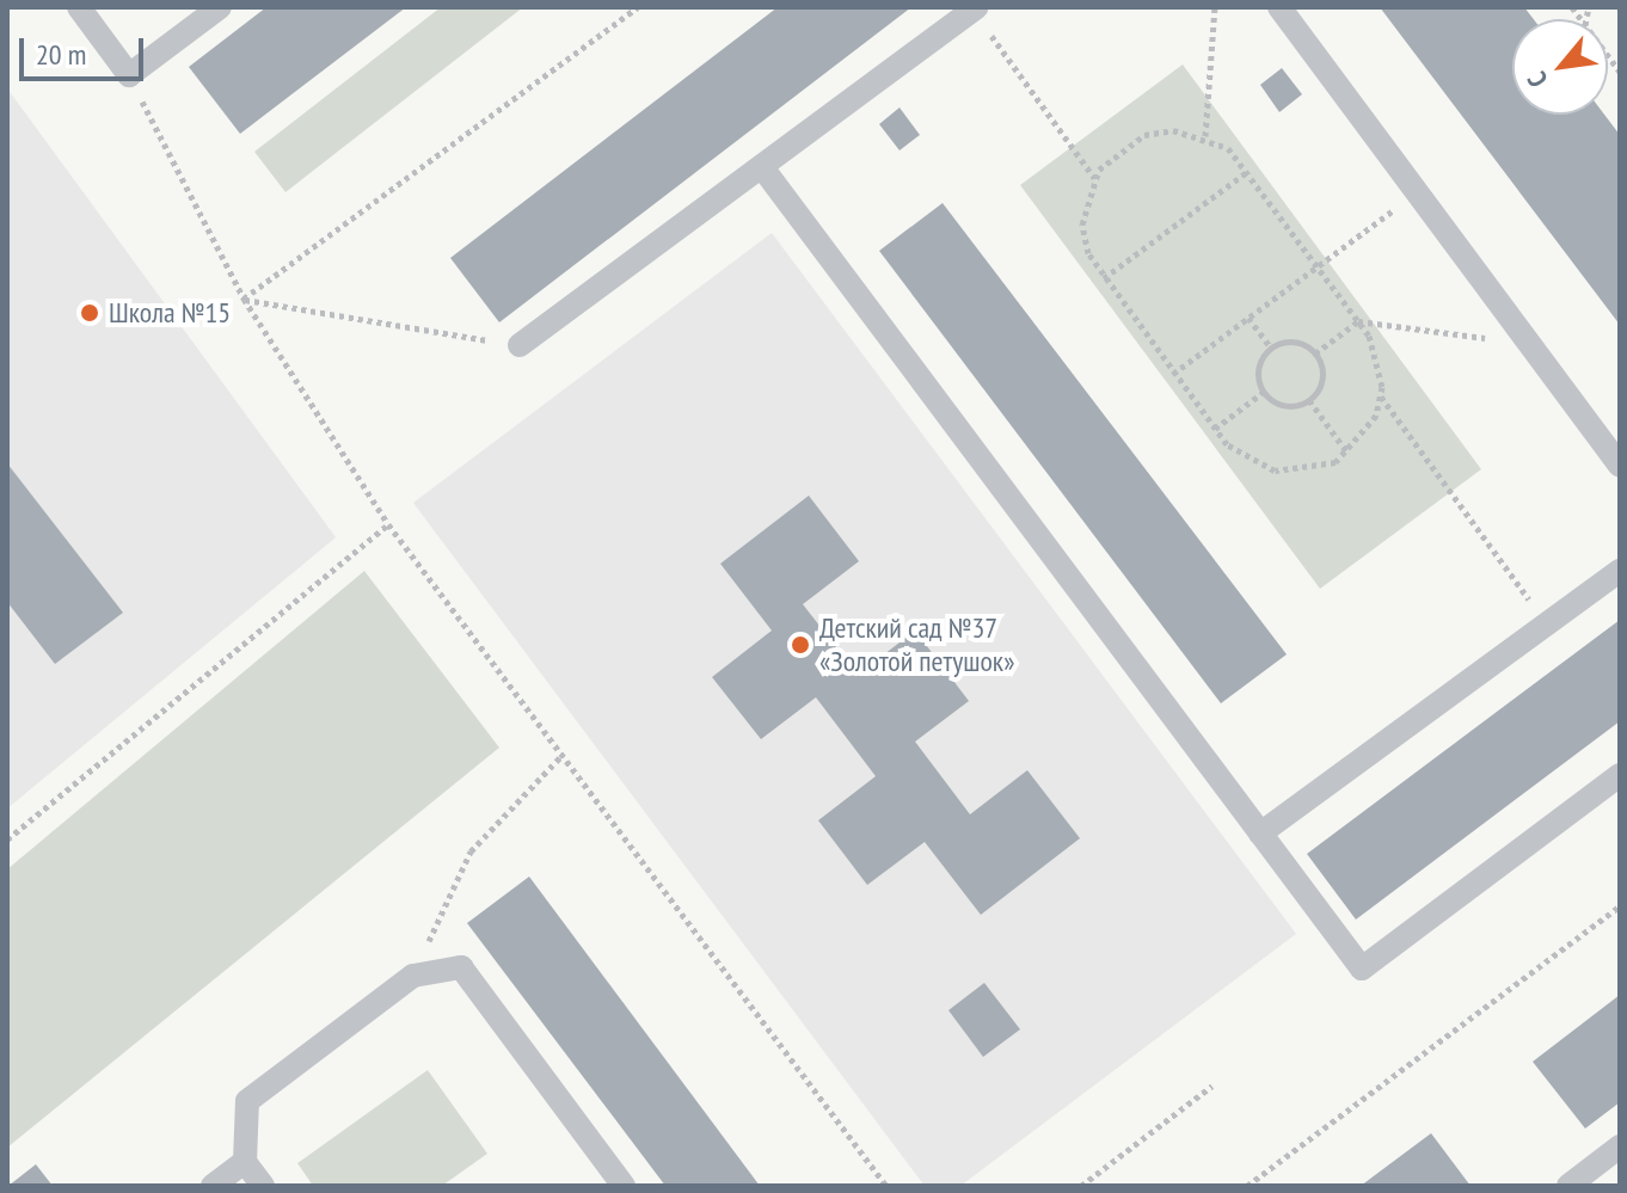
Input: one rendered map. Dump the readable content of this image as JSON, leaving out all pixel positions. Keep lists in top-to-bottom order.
{
  "places": ["Школа №15", "Детский сад №37 «Золотой петушок»"],
  "scale_bar": "20 m",
  "north": "bottom left"
}
